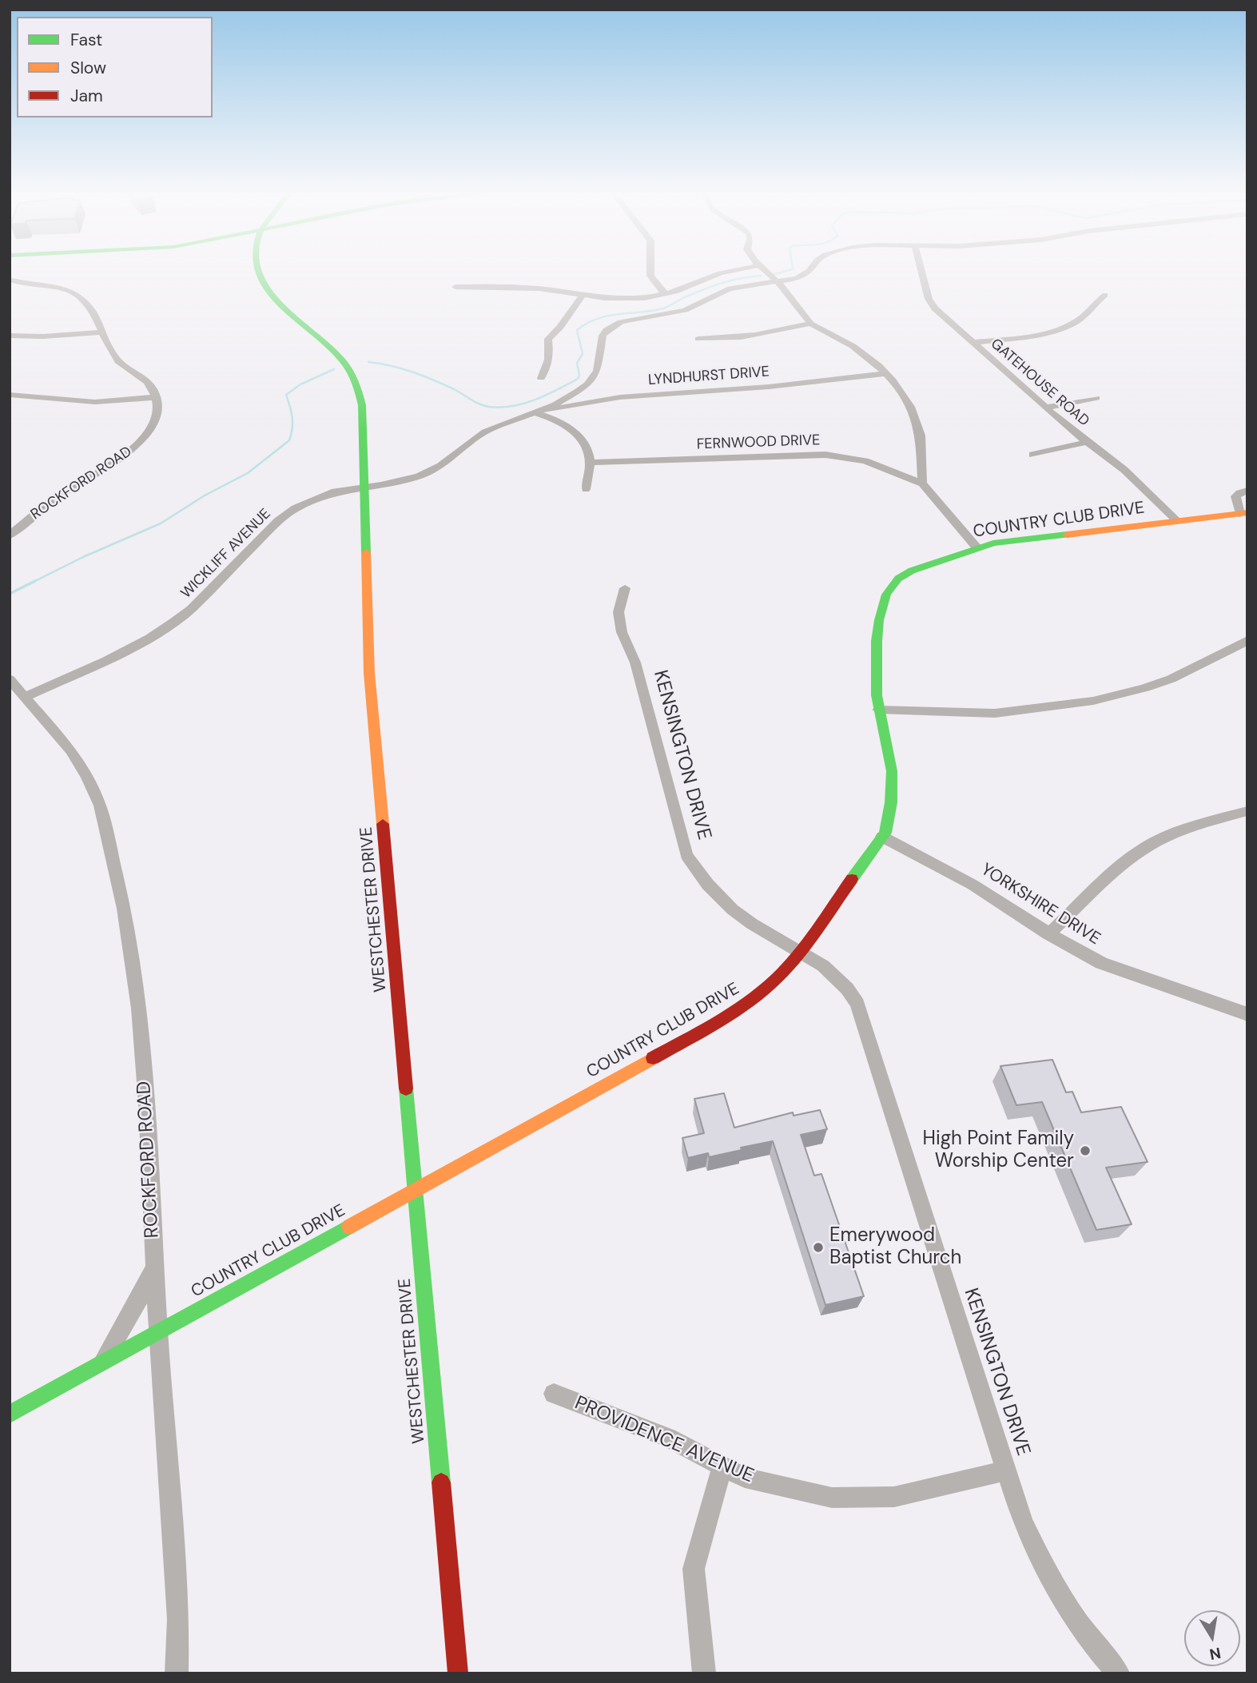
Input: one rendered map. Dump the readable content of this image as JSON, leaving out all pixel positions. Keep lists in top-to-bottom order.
{
  "streets": {
    "street": [
      "LYNDHURST DRIVE",
      "GATEHOUSE ROAD",
      "FERNWOOD DRIVE",
      "ROCKFORD ROAD",
      "COUNTRY CLUB DRIVE",
      "WICKLIFF AVENUE",
      "KENSINGTON DRIVE",
      "YORKSHIRE DRIVE",
      "WESTCHESTER DRIVE",
      "PROVIDENCE AVENUE"
    ]
  },
  "crossings": [
    ["LYNDHURST DRIVE", "WICKLIFF AVENUE"],
    ["GATEHOUSE ROAD", "COUNTRY CLUB DRIVE"],
    ["ROCKFORD ROAD", "COUNTRY CLUB DRIVE"],
    ["ROCKFORD ROAD", "WICKLIFF AVENUE"],
    ["COUNTRY CLUB DRIVE", "KENSINGTON DRIVE"],
    ["COUNTRY CLUB DRIVE", "YORKSHIRE DRIVE"],
    ["COUNTRY CLUB DRIVE", "WESTCHESTER DRIVE"],
    ["WICKLIFF AVENUE", "WESTCHESTER DRIVE"],
    ["KENSINGTON DRIVE", "PROVIDENCE AVENUE"]
  ],
  "places": ["High Point Family Worship Center", "Emerywood Baptist Church"],
  "legend": ["Fast", "Slow", "Jam"],
  "north": "bottom"
}
